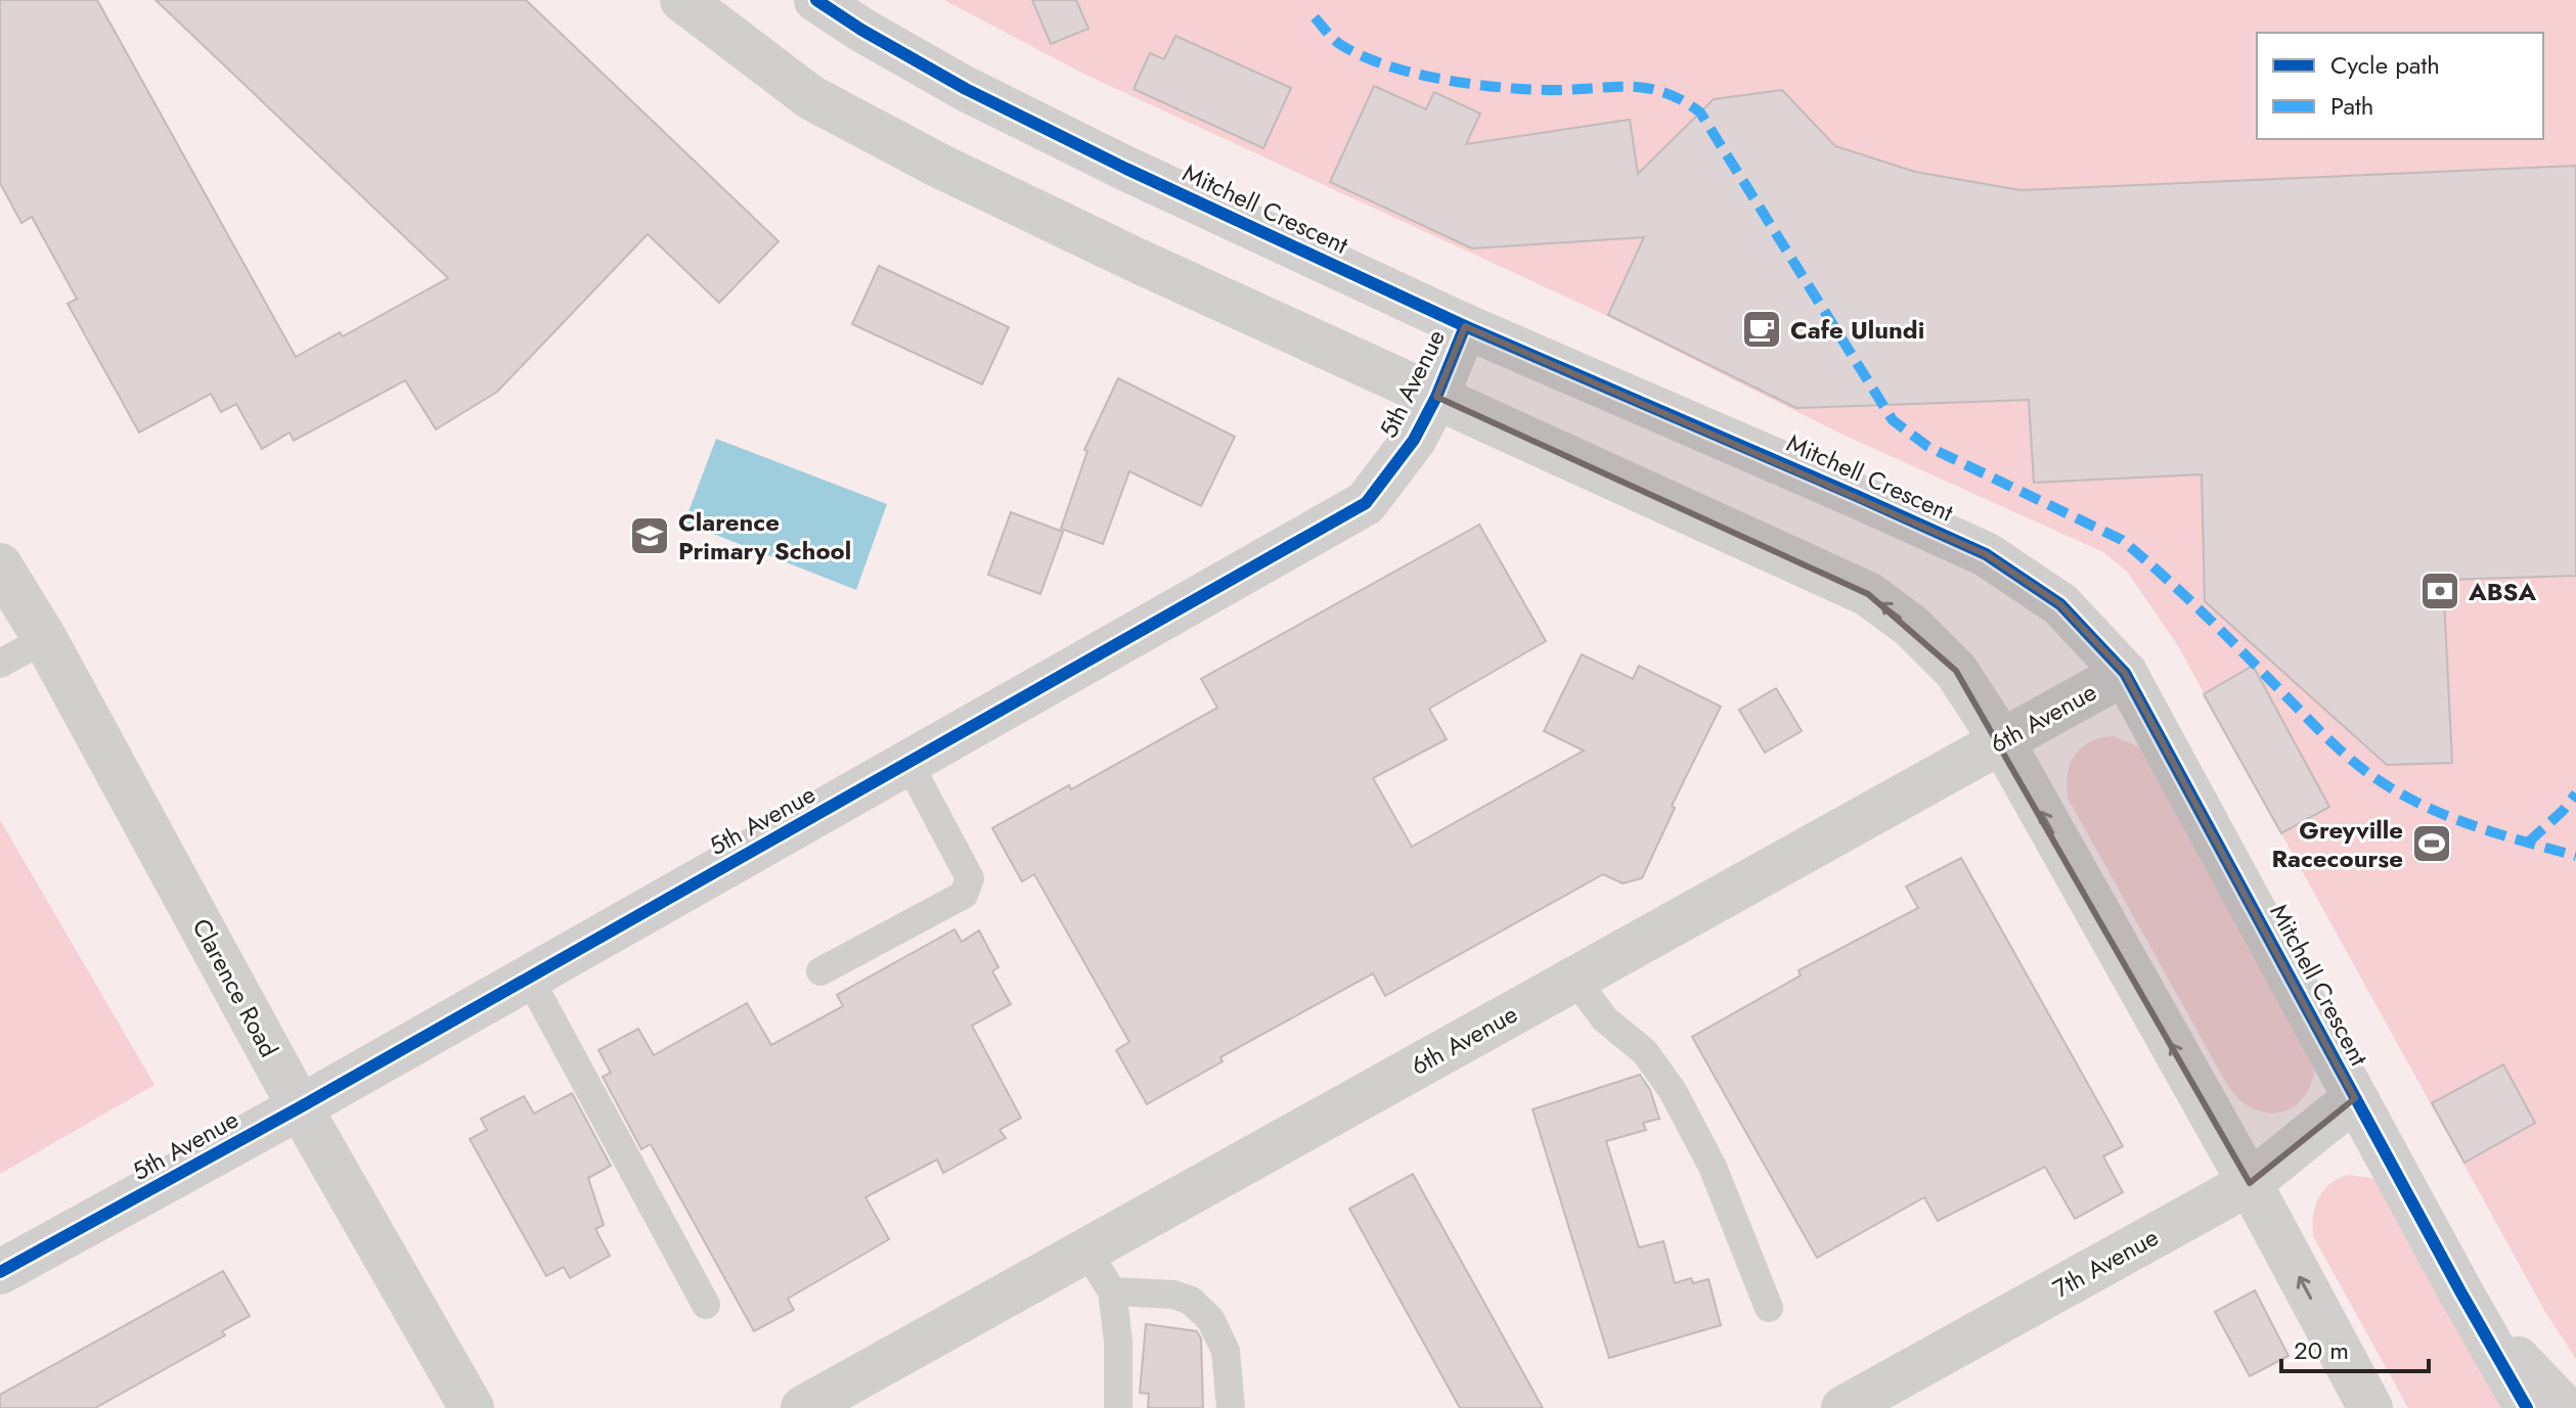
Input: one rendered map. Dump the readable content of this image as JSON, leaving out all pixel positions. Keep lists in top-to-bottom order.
{
  "streets": {
    "street": [
      "Mitchell Crescent",
      "5th Avenue",
      "6th Avenue",
      "Clarence Road",
      "7th Avenue"
    ]
  },
  "crossings": [
    ["Mitchell Crescent", "5th Avenue"],
    ["Mitchell Crescent", "6th Avenue"],
    ["Mitchell Crescent", "7th Avenue"],
    ["5th Avenue", "Clarence Road"]
  ],
  "places": {
    "cafe": ["Cafe Ulundi"],
    "school or university": ["Clarence Primary School"],
    "bank": ["ABSA"],
    "sports": ["Greyville Racecourse"]
  },
  "legend": ["Cycle path", "Path"],
  "scale_bar": "20 m"
}
